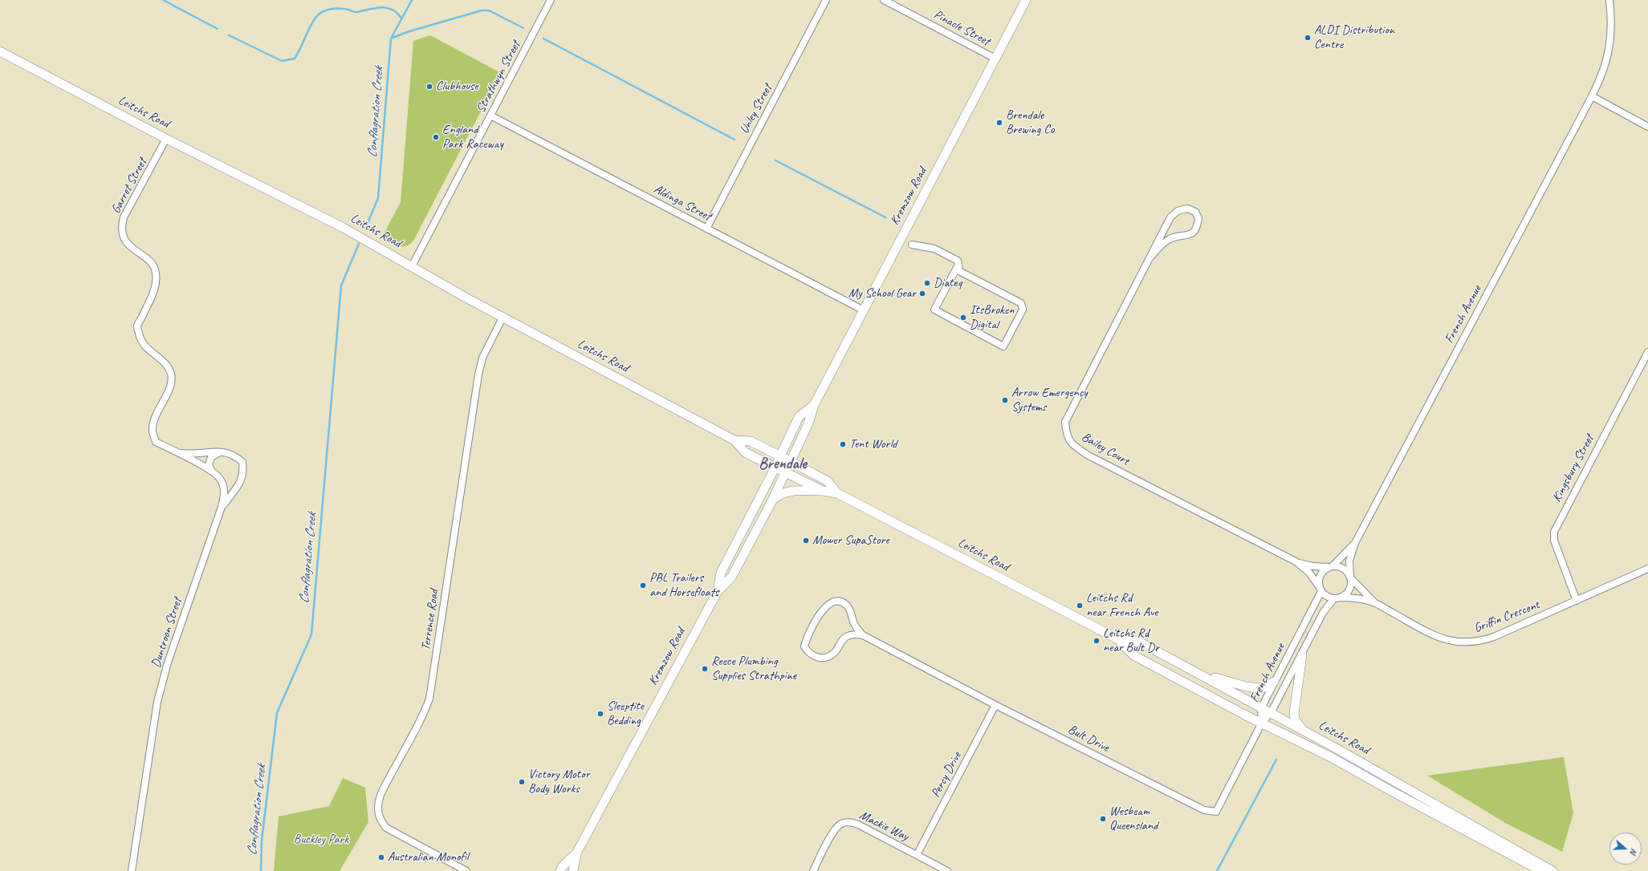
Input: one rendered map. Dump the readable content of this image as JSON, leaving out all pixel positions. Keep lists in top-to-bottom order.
{
  "streets": {
    "street": [
      "Pinacle Street",
      "Strathwyn Street",
      "Unley Street",
      "Leitchs Road",
      "Garret Street",
      "Kremzow Road",
      "Aldinga Street",
      "French Avenue",
      "Bailey Court",
      "Kingsbury Street",
      "Griffin Crescent",
      "Terrence Road",
      "Duntroon Street",
      "Bult Drive",
      "Percy Drive",
      "Mackie Way"
    ]
  },
  "crossings": [
    ["Pinacle Street", "Kremzow Road"],
    ["Strathwyn Street", "Leitchs Road"],
    ["Strathwyn Street", "Aldinga Street"],
    ["Unley Street", "Aldinga Street"],
    ["Leitchs Road", "Garret Street"],
    ["Leitchs Road", "Kremzow Road"],
    ["Leitchs Road", "French Avenue"],
    ["Leitchs Road", "Terrence Road"],
    ["Leitchs Road", "Bult Drive"],
    ["Garret Street", "Duntroon Street"],
    ["Kremzow Road", "Aldinga Street"],
    ["French Avenue", "Bailey Court"],
    ["French Avenue", "Griffin Crescent"],
    ["French Avenue", "Bult Drive"],
    ["Bailey Court", "Griffin Crescent"],
    ["Kingsbury Street", "Griffin Crescent"],
    ["Bult Drive", "Percy Drive"],
    ["Percy Drive", "Mackie Way"]
  ],
  "districts": ["Brendale"],
  "water": ["Conflagration Creek"],
  "parks": ["Buckley Park"],
  "places": [
    "ALDI Distribution Centre",
    "Clubhouse",
    "Brendale Brewing Co",
    "England Park Raceway",
    "Diateq",
    "My School Gear",
    "ItsBroken Digital",
    "Arrow Emergency Systems",
    "Tent World",
    "Mower SupaStore",
    "PBL Trailers and Horsefloats",
    "Leitchs Rd near French Ave",
    "Leitchs Rd near Bult Dr",
    "Reece Plumbing Supplies Strathpine",
    "Sleeptite Bedding",
    "Victory Motor Body Works",
    "Wesbeam Queensland",
    "Australian Monofil"
  ],
  "north": "right"
}
